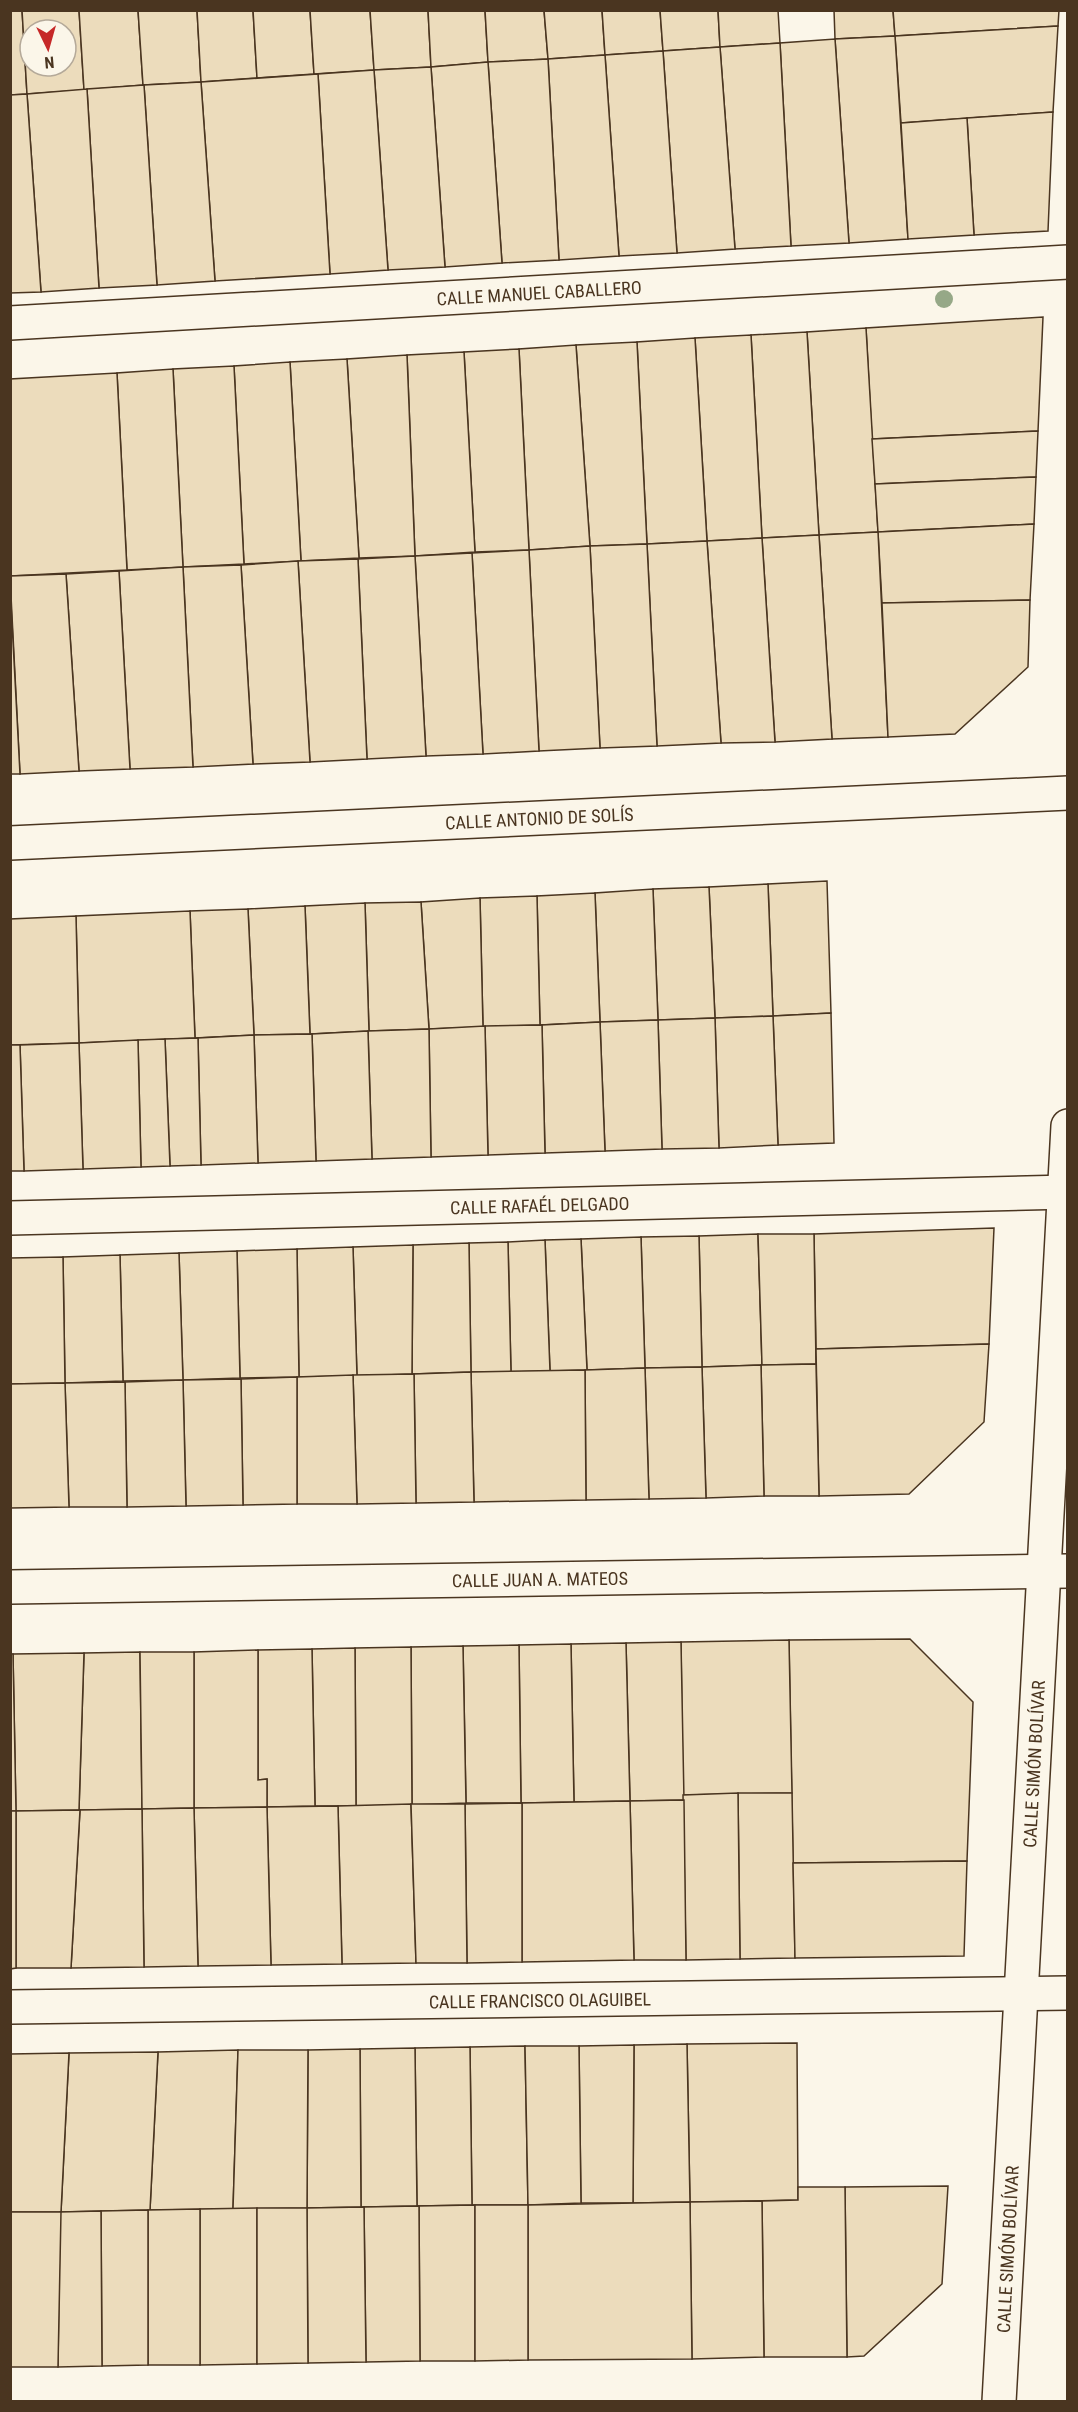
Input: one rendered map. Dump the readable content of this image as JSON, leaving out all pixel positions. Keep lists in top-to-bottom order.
{
  "streets": {
    "street": [
      "CALLE MANUEL CABALLERO",
      "CALLE ANTONIO DE SOLÍS",
      "CALLE RAFAÉL DELGADO",
      "CALLE JUAN A. MATEOS",
      "CALLE SIMÓN BOLÍVAR",
      "CALLE FRANCISCO OLAGUIBEL"
    ]
  },
  "crossings": [
    ["CALLE RAFAÉL DELGADO", "CALLE SIMÓN BOLÍVAR"],
    ["CALLE JUAN A. MATEOS", "CALLE SIMÓN BOLÍVAR"],
    ["CALLE SIMÓN BOLÍVAR", "CALLE FRANCISCO OLAGUIBEL"]
  ],
  "north": "bottom"
}
